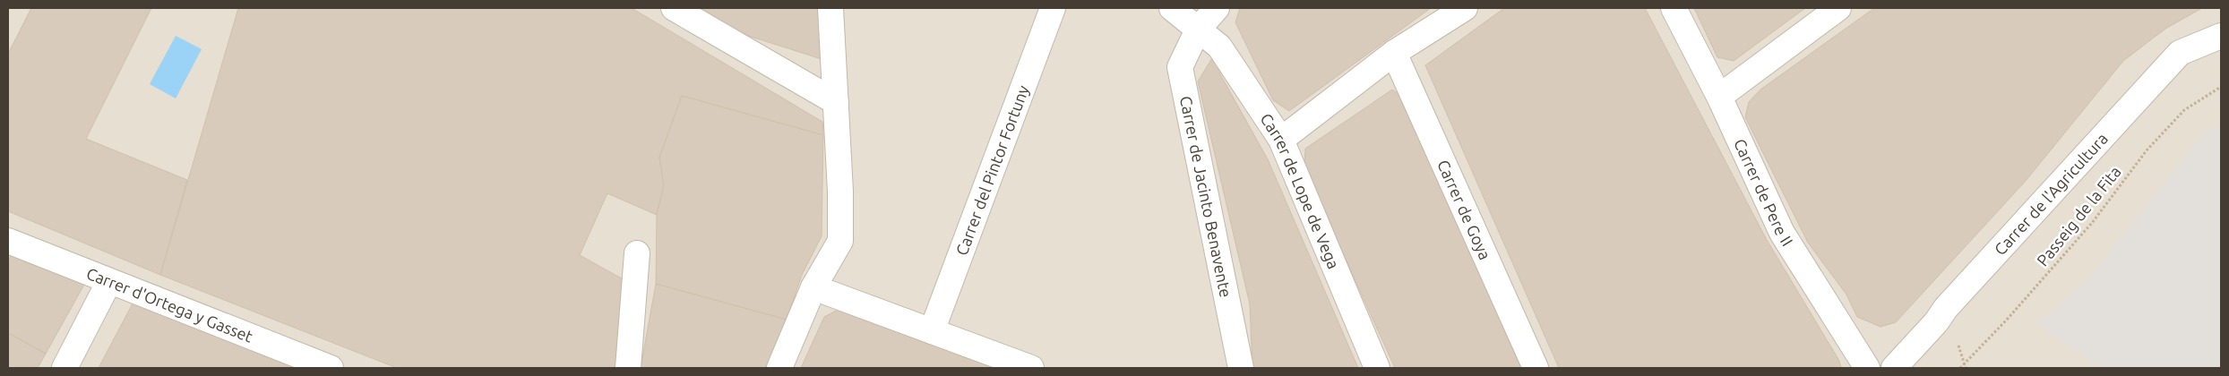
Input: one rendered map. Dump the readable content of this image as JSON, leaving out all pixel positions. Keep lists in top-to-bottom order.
{
  "streets": {
    "street": [
      "Carrer del Pintor Fortuny",
      "Carrer de Pere II",
      "Carrer de Lope de Vega",
      "Carrer de l'Agricultura",
      "Carrer de Jacinto Benavente",
      "Carrer de Goya",
      "Carrer d'Ortega y Gasset"
    ],
    "path": ["Passeig de la Fita"]
  },
  "crossings": [
    ["Carrer de Lope de Vega", "Carrer de Jacinto Benavente"]
  ]
}
